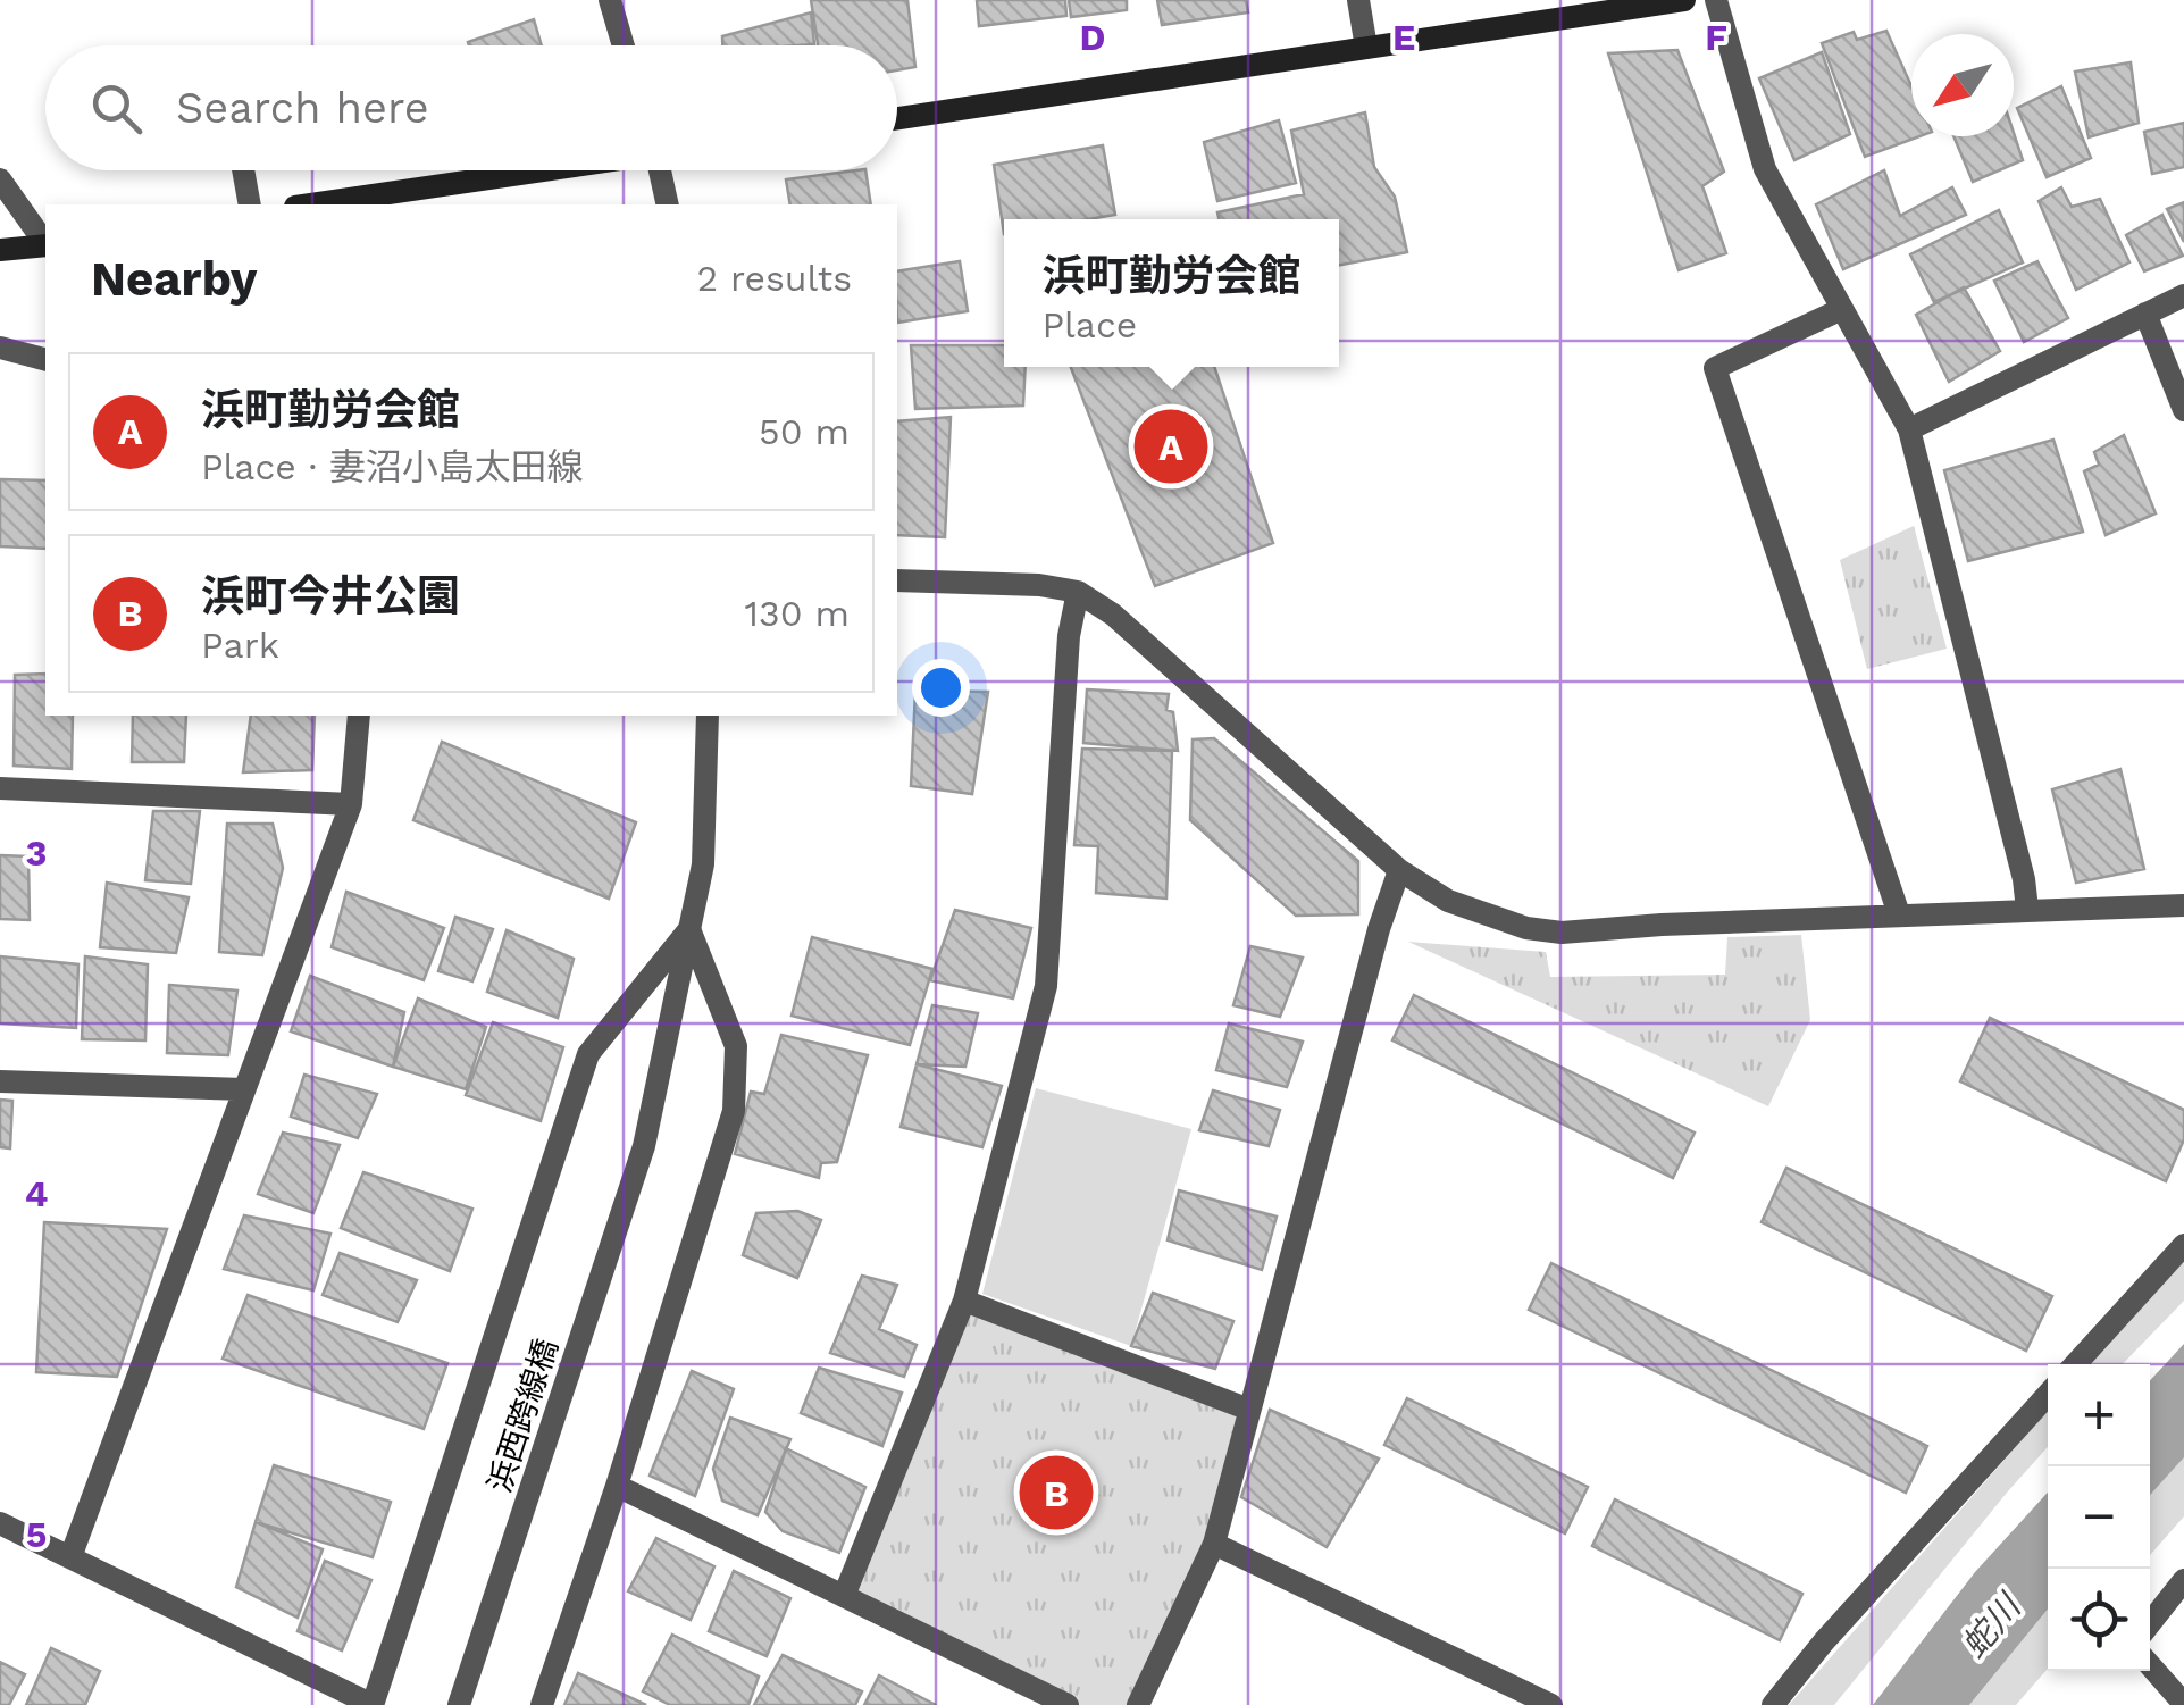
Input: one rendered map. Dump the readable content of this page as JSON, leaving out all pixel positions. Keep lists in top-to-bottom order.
{
  "streets": {
    "street": ["浜西跨線橋"]
  },
  "water": ["蛇川"],
  "north": "bottom left",
  "page": {
    "search": "Search here",
    "heading": ["Nearby", "2 results"],
    "popup": ["浜町勤労会館", "Place"],
    "list": [
      {
        "mark": "A",
        "name": "浜町勤労会館",
        "note": "Place · 妻沼小島太田線",
        "value": "50 m"
      },
      {
        "mark": "B",
        "name": "浜町今井公園",
        "note": "Park",
        "value": "130 m"
      }
    ],
    "pins": ["A", "B"],
    "map_buttons": ["+", "−"]
  },
  "grid": {
    "columns": ["D", "E", "F"],
    "rows": ["3", "4", "5"]
  }
}
